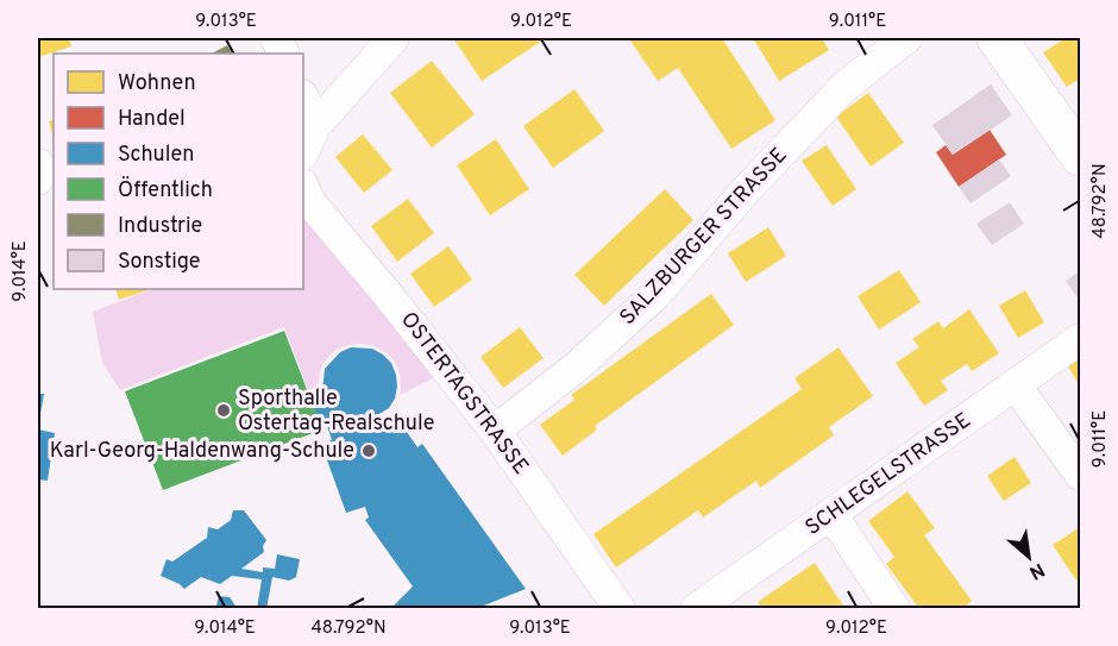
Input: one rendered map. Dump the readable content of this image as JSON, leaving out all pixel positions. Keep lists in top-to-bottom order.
{
  "streets": {
    "street": ["SALZBURGER STRASSE", "OSTERTAGSTRASSE", "SCHLEGELSTRASSE"]
  },
  "crossings": [
    ["SALZBURGER STRASSE", "OSTERTAGSTRASSE"]
  ],
  "places": ["Sporthalle Ostertag-Realschule", "Karl-Georg-Haldenwang-Schule"],
  "legend": [
    "Wohnen",
    "Handel",
    "Schulen",
    "Öffentlich",
    "Industrie",
    "Sonstige"
  ],
  "north": "bottom right",
  "coordinates": [
    "9.013°E",
    "9.012°E",
    "9.011°E",
    "48.792°N",
    "9.014°E"
  ]
}
